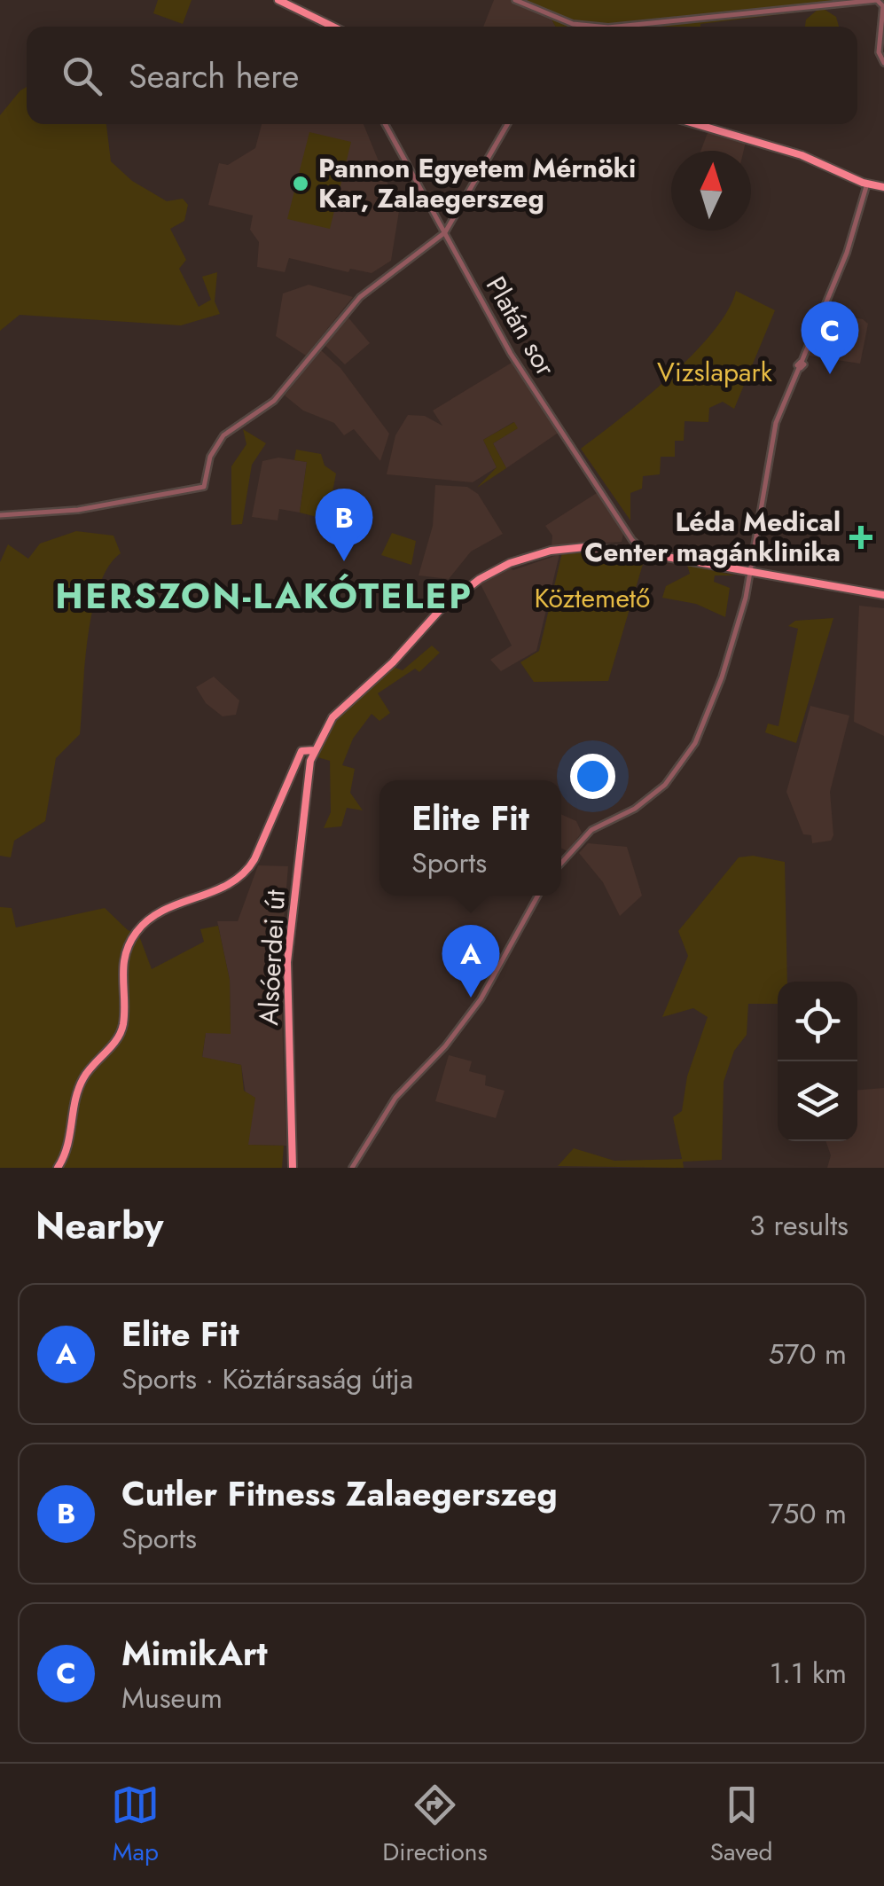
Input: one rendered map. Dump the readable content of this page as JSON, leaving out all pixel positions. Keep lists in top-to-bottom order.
{
  "streets": {
    "main road": ["Alsóerdei út"],
    "street": ["Platán sor"]
  },
  "districts": ["HERSZON-LAKÓTELEP"],
  "parks": ["Vizslapark", "Köztemető"],
  "places": {
    "other": ["Pannon Egyetem Mérnöki Kar, Zalaegerszeg"],
    "health": ["Léda Medical Center magánklinika"]
  },
  "north": "top",
  "page": {
    "search": "Search here",
    "pins": ["C", "B", "A"],
    "popup": ["Elite Fit", "Sports"],
    "heading": ["Nearby", "3 results"],
    "list": [
      {
        "mark": "A",
        "name": "Elite Fit",
        "note": "Sports · Köztársaság útja",
        "value": "570 m"
      },
      {
        "mark": "B",
        "name": "Cutler Fitness Zalaegerszeg",
        "note": "Sports",
        "value": "750 m"
      },
      {
        "mark": "C",
        "name": "MimikArt",
        "note": "Museum",
        "value": "1.1 km"
      }
    ],
    "nav": ["Map", "Directions", "Saved"]
  }
}
